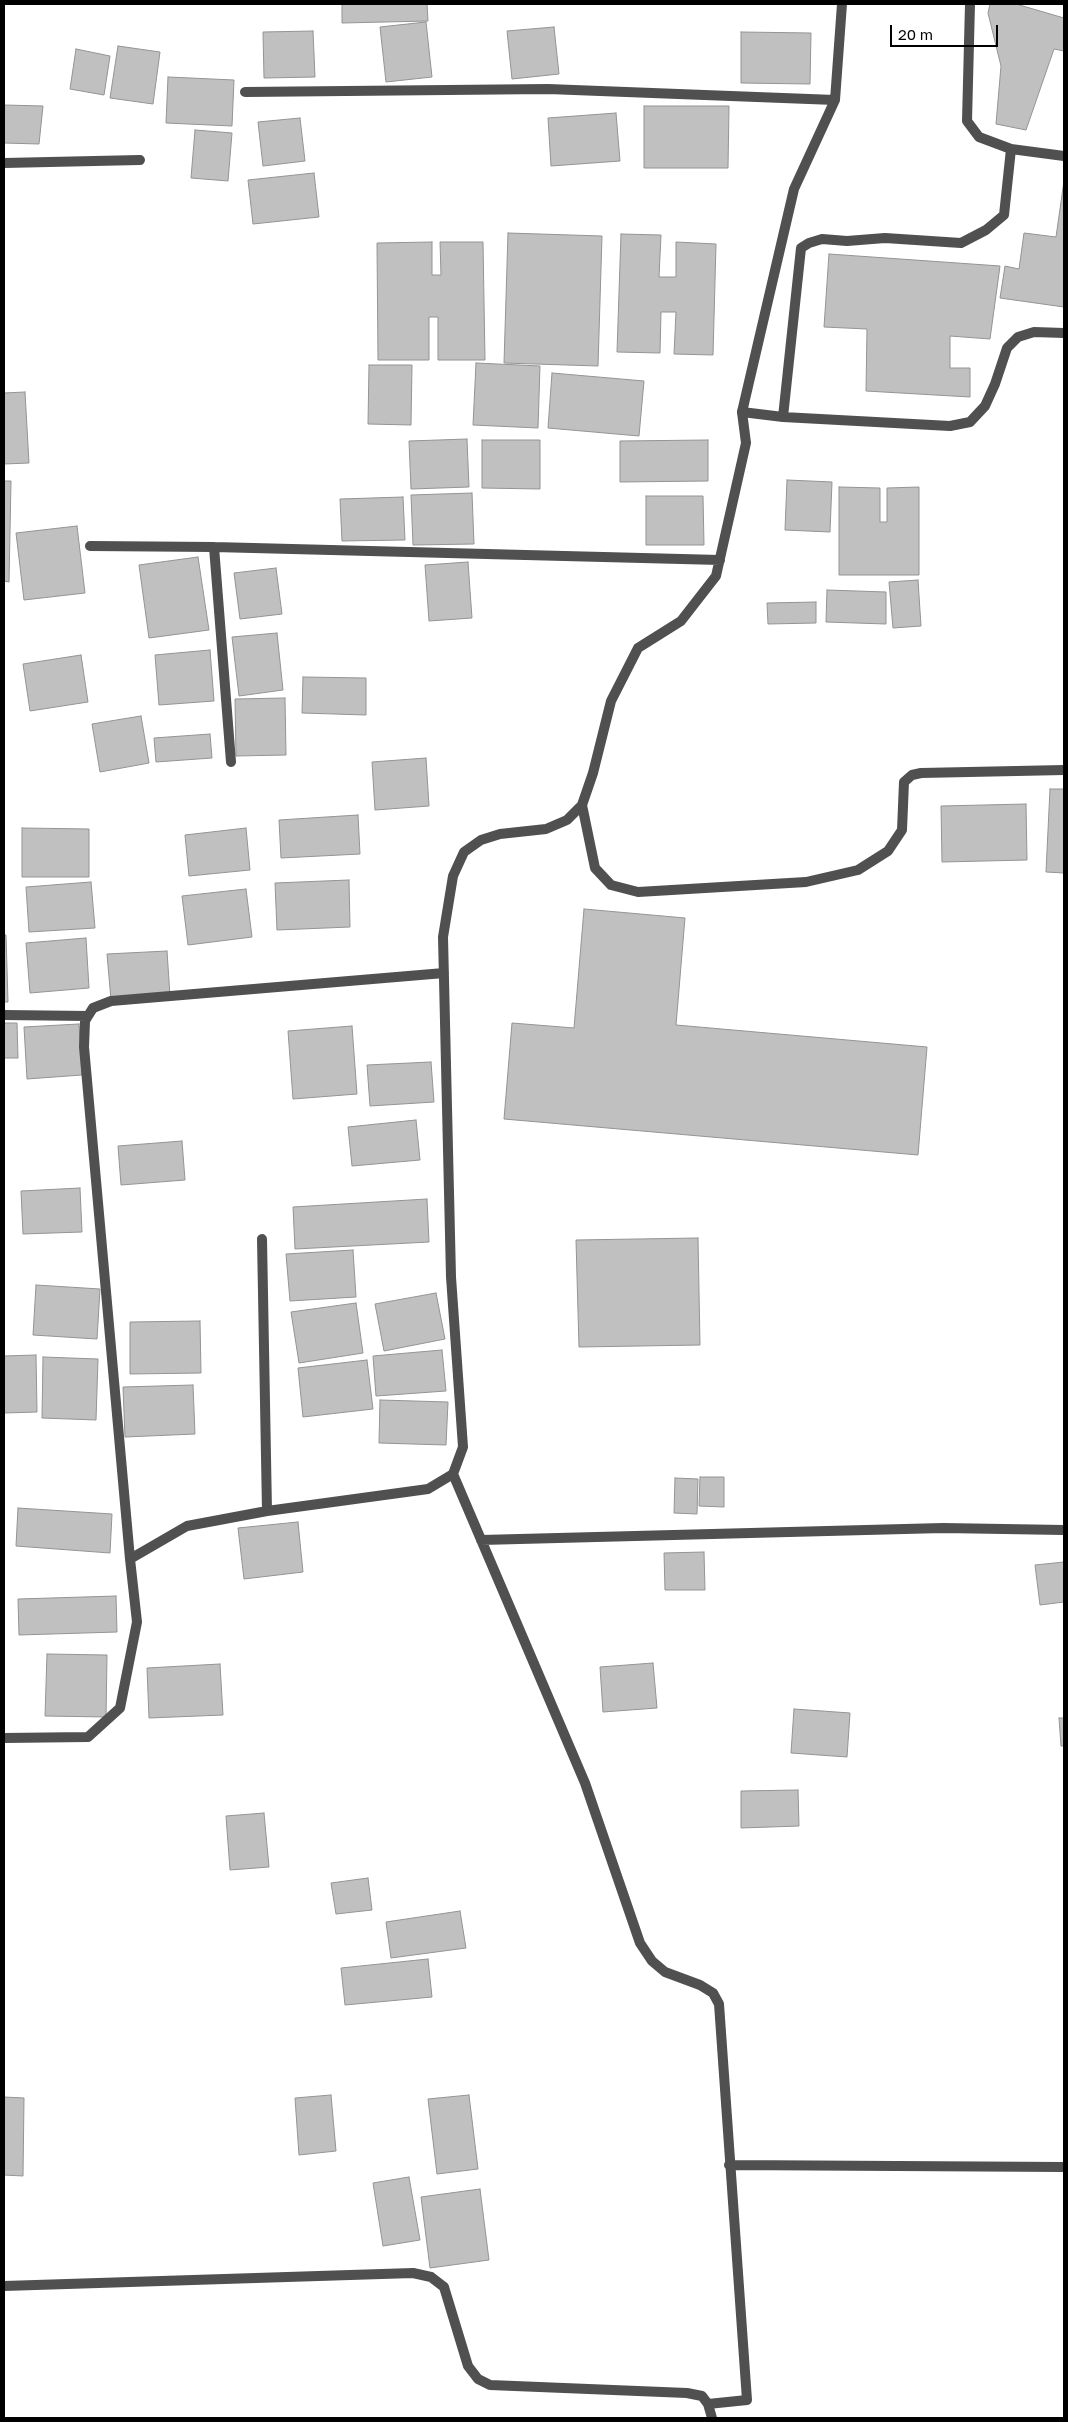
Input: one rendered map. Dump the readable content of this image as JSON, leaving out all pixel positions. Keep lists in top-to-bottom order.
{
  "scale_bar": "20 m"
}
